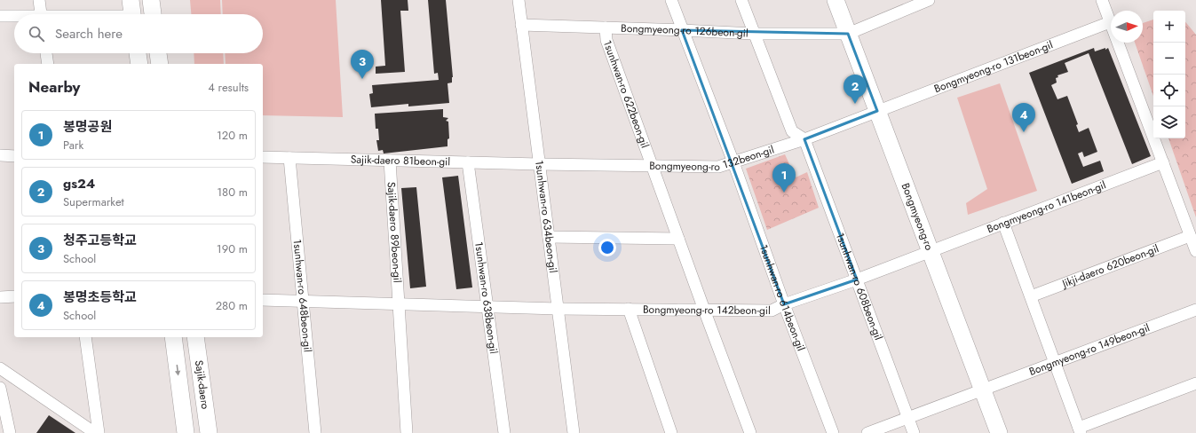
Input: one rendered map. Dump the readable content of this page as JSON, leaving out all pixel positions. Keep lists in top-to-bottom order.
{
  "streets": {
    "street": [
      "Bongmyeong-ro 126beon-gil",
      "Bongmyeong-ro 131beon-gil",
      "1sunhwan-ro 622beon-gil",
      "Bongmyeong-ro 132beon-gil",
      "Sajik-daero 81beon-gil",
      "Bongmyeong-ro 141beon-gil",
      "1sunhwan-ro 634beon-gil",
      "Bongmyeong-ro",
      "Sajik-daero 89beon-gil",
      "Jikji-daero 620beon-gil",
      "1sunhwan-ro 608beon-gil",
      "1sunhwan-ro 648beon-gil",
      "1sunhwan-ro 638beon-gil",
      "1sunhwan-ro 614beon-gil",
      "Bongmyeong-ro 142beon-gil",
      "Bongmyeong-ro 149beon-gil",
      "Sajik-daero"
    ]
  },
  "crossings": [
    ["Bongmyeong-ro 126beon-gil", "1sunhwan-ro 622beon-gil"],
    ["Bongmyeong-ro 126beon-gil", "1sunhwan-ro 634beon-gil"],
    ["Bongmyeong-ro 126beon-gil", "Bongmyeong-ro"],
    ["Bongmyeong-ro 126beon-gil", "1sunhwan-ro 614beon-gil"],
    ["Bongmyeong-ro 131beon-gil", "Bongmyeong-ro 132beon-gil"],
    ["Bongmyeong-ro 131beon-gil", "Bongmyeong-ro"],
    ["1sunhwan-ro 622beon-gil", "Bongmyeong-ro 132beon-gil"],
    ["1sunhwan-ro 622beon-gil", "Bongmyeong-ro 142beon-gil"],
    ["Bongmyeong-ro 132beon-gil", "Sajik-daero 81beon-gil"],
    ["Bongmyeong-ro 132beon-gil", "1sunhwan-ro 634beon-gil"],
    ["Bongmyeong-ro 132beon-gil", "Bongmyeong-ro"],
    ["Bongmyeong-ro 132beon-gil", "1sunhwan-ro 608beon-gil"],
    ["Bongmyeong-ro 132beon-gil", "1sunhwan-ro 614beon-gil"],
    ["Sajik-daero 81beon-gil", "1sunhwan-ro 634beon-gil"],
    ["Sajik-daero 81beon-gil", "Sajik-daero 89beon-gil"],
    ["Sajik-daero 81beon-gil", "1sunhwan-ro 648beon-gil"],
    ["Sajik-daero 81beon-gil", "1sunhwan-ro 638beon-gil"],
    ["Bongmyeong-ro 141beon-gil", "Bongmyeong-ro"],
    ["Bongmyeong-ro 141beon-gil", "Bongmyeong-ro 142beon-gil"],
    ["1sunhwan-ro 634beon-gil", "Bongmyeong-ro 142beon-gil"],
    ["Bongmyeong-ro", "Bongmyeong-ro 142beon-gil"],
    ["Bongmyeong-ro", "Bongmyeong-ro 149beon-gil"],
    ["1sunhwan-ro 608beon-gil", "Bongmyeong-ro 142beon-gil"],
    ["1sunhwan-ro 608beon-gil", "Bongmyeong-ro 149beon-gil"],
    ["1sunhwan-ro 614beon-gil", "Bongmyeong-ro 142beon-gil"]
  ],
  "north": "right",
  "page": {
    "map_buttons": ["+", "−"],
    "search": "Search here",
    "pins": [
      "3",
      "2",
      "4",
      "1"
    ],
    "heading": ["Nearby", "4 results"],
    "list": [
      {
        "mark": "1",
        "name": "봉명공원",
        "note": "Park",
        "value": "120 m"
      },
      {
        "mark": "2",
        "name": "gs24",
        "note": "Supermarket",
        "value": "180 m"
      },
      {
        "mark": "3",
        "name": "청주고등학교",
        "note": "School",
        "value": "190 m"
      },
      {
        "mark": "4",
        "name": "봉명초등학교",
        "note": "School",
        "value": "280 m"
      }
    ]
  }
}
